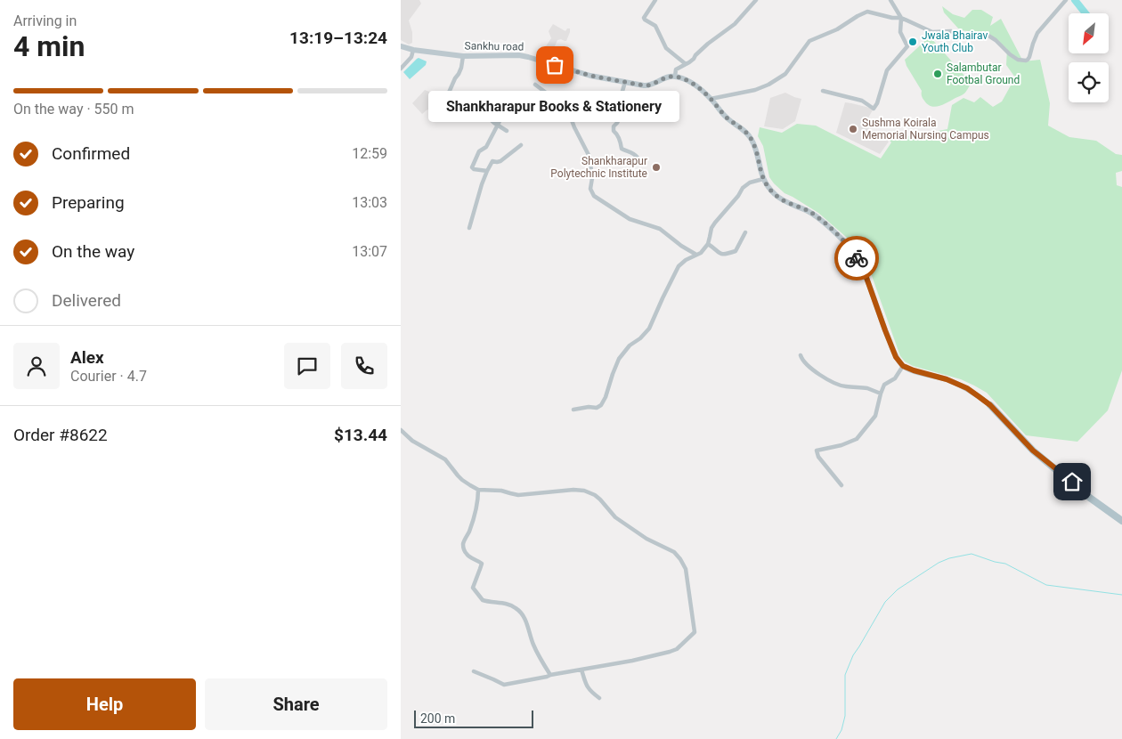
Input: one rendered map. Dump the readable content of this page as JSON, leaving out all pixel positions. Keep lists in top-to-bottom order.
{
  "streets": {
    "main road": ["Sankhu road"]
  },
  "places": [
    "Jwala Bhairav Youth Club",
    "Shankharapur Books & Stationery",
    "Salambutar Footbal Ground",
    "Sushma Koirala Memorial Nursing Campus",
    "Shankharapur Polytechnic Institute"
  ],
  "scale_bar": "200 m",
  "north": "bottom left",
  "page": {
    "heading": ["4 min", "Arriving in", "13:19–13:24"],
    "panel": [
      "Alex",
      "Courier · 4.7",
      "Order #8622",
      "$13.44"
    ],
    "bar": "On the way · 550 m",
    "bubble": "Shankharapur Books & Stationery",
    "list": [
      ["Confirmed", "12:59"],
      ["Preparing", "13:03"],
      ["On the way", "13:07"],
      "Delivered"
    ],
    "buttons": ["Help", "Share"],
    "scale": "200 m"
  }
}
